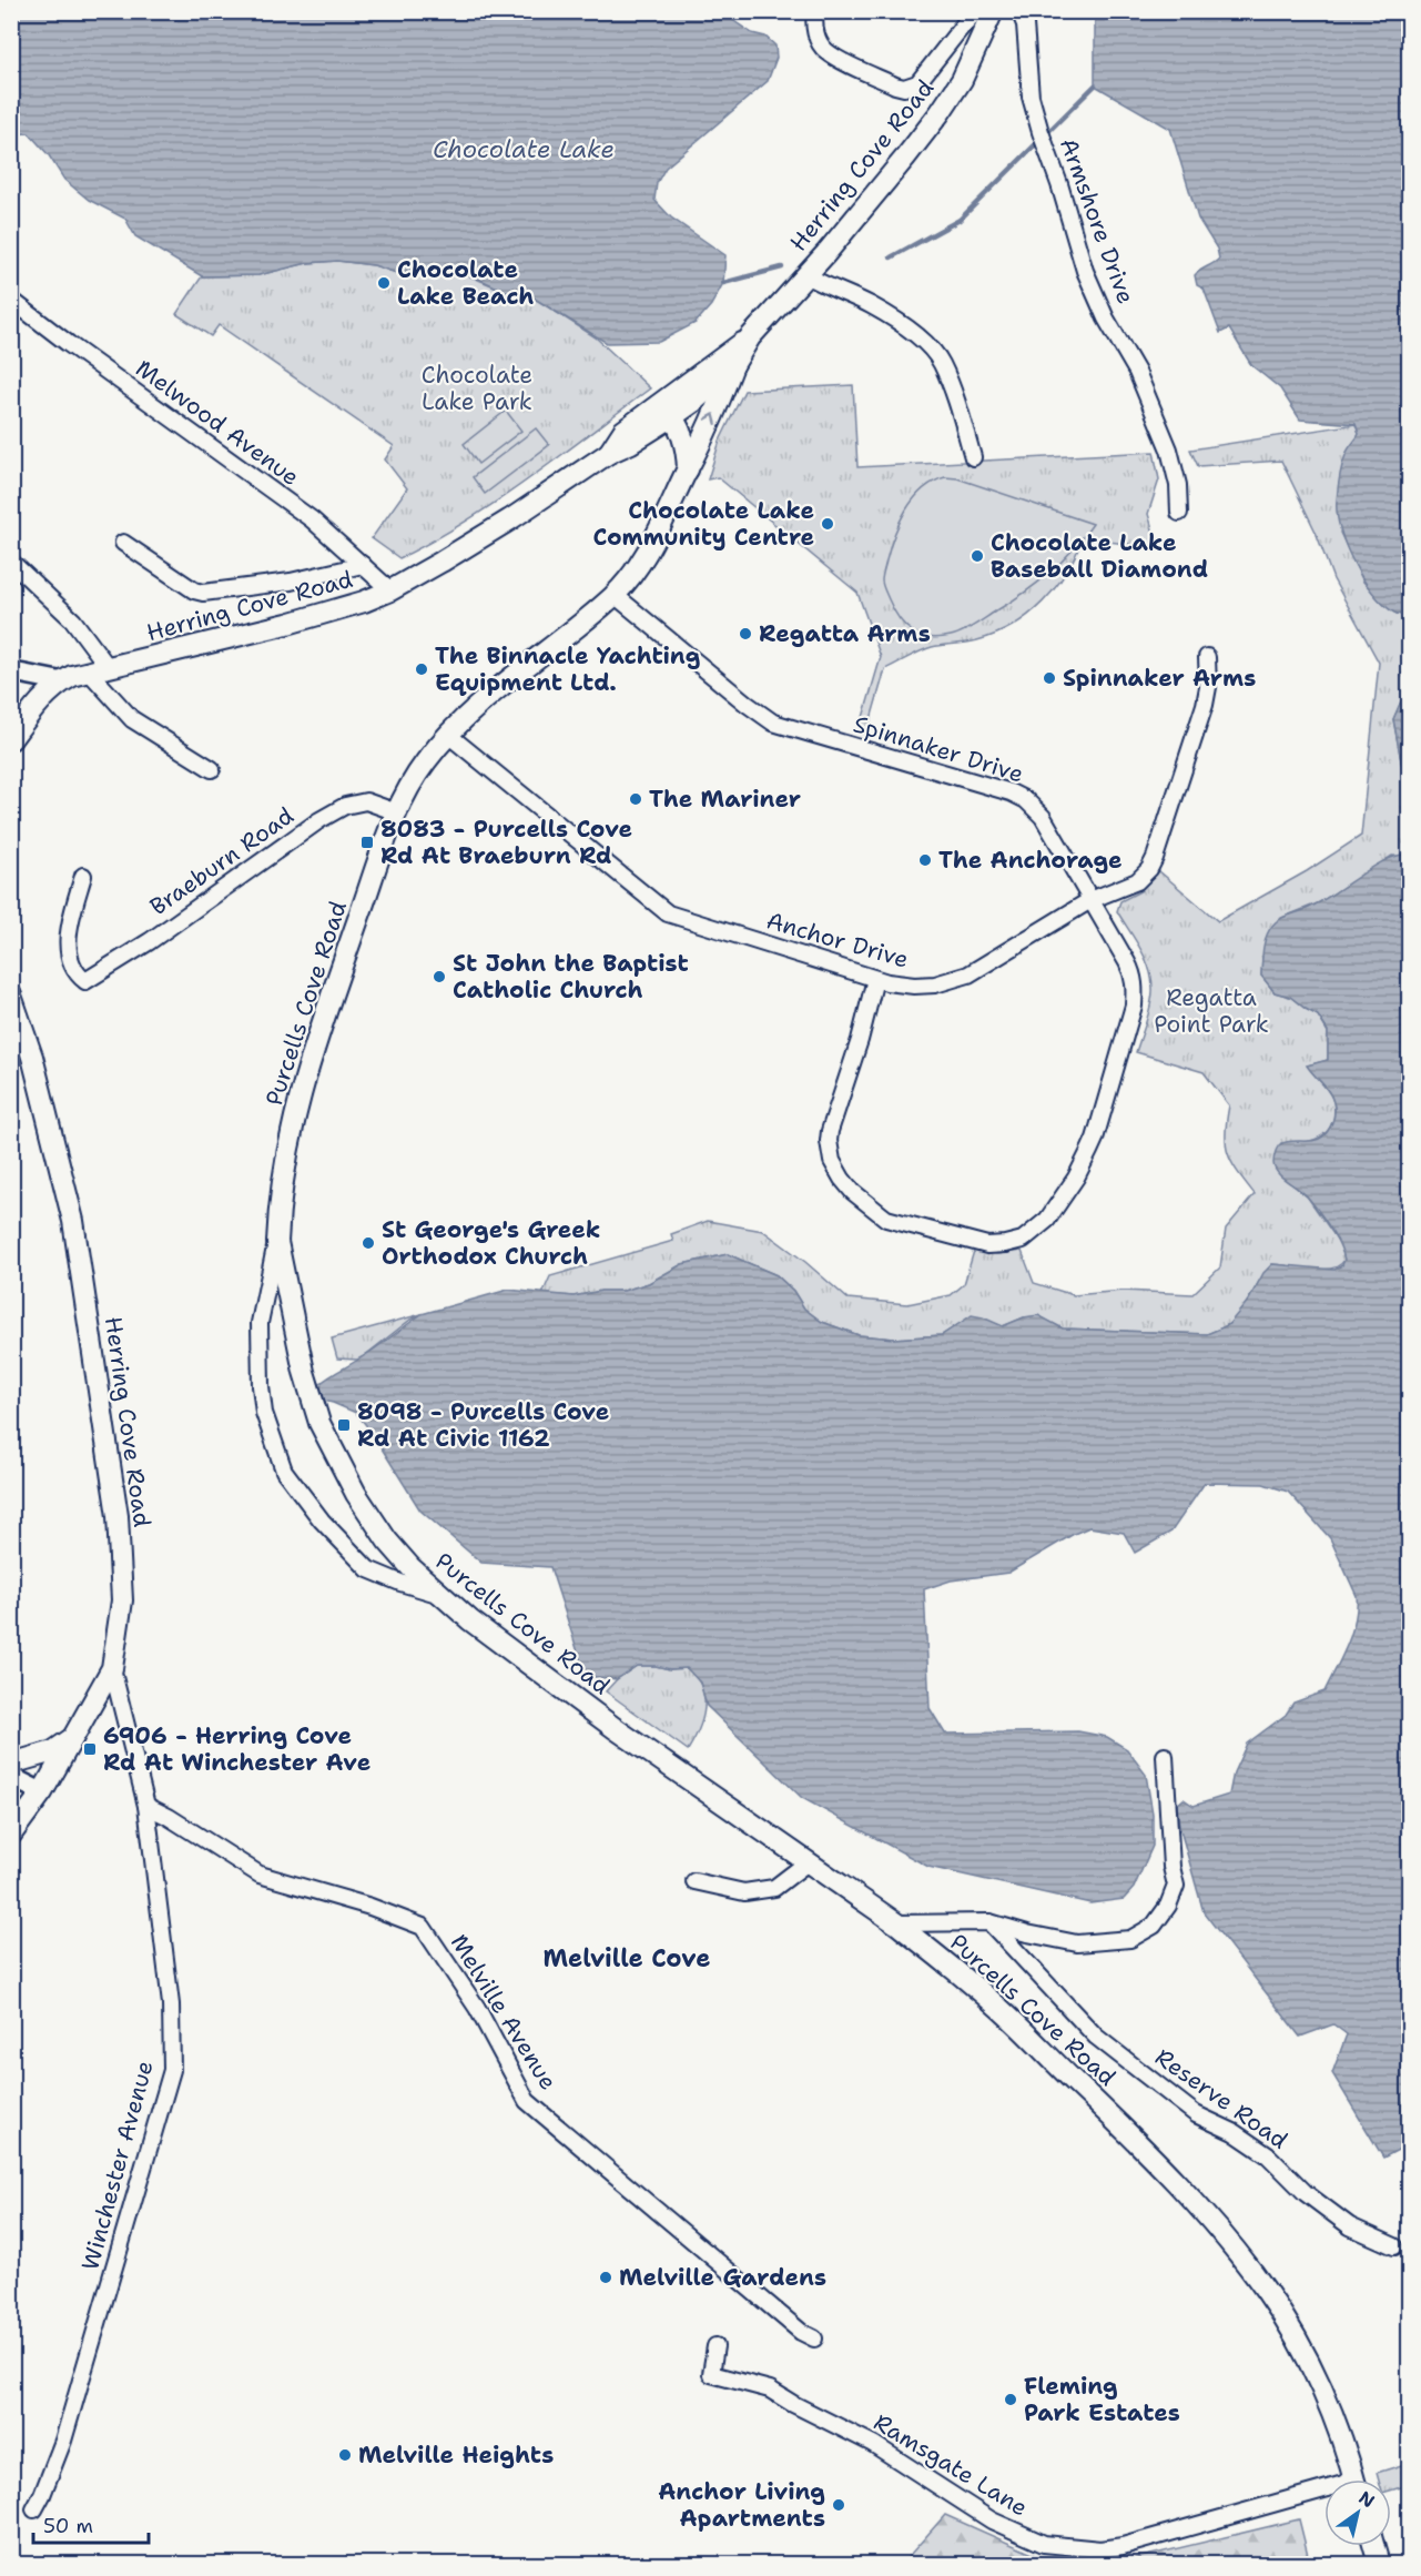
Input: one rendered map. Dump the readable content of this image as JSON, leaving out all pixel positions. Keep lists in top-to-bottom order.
{
  "streets": {
    "main road": ["Herring Cove Road", "Purcells Cove Road"],
    "street": [
      "Armshore Drive",
      "Melwood Avenue",
      "Spinnaker Drive",
      "Braeburn Road",
      "Anchor Drive",
      "Melville Avenue",
      "Reserve Road",
      "Winchester Avenue",
      "Ramsgate Lane"
    ]
  },
  "crossings": [
    ["Herring Cove Road", "Melwood Avenue"],
    ["Herring Cove Road", "Purcells Cove Road"],
    ["Herring Cove Road", "Winchester Avenue"],
    ["Spinnaker Drive", "Anchor Drive"],
    ["Spinnaker Drive", "Purcells Cove Road"],
    ["Braeburn Road", "Purcells Cove Road"],
    ["Anchor Drive", "Purcells Cove Road"],
    ["Melville Avenue", "Winchester Avenue"]
  ],
  "districts": ["Melville Cove"],
  "water": ["Chocolate Lake"],
  "parks": ["Chocolate Lake Park", "Regatta Point Park"],
  "places": {
    "other": [
      "Chocolate Lake Beach",
      "Chocolate Lake Community Centre",
      "Chocolate Lake Baseball Diamond",
      "Regatta Arms",
      "The Binnacle Yachting Equipment Ltd.",
      "Spinnaker Arms",
      "The Mariner",
      "The Anchorage",
      "St John the Baptist Catholic Church",
      "St George's Greek Orthodox Church",
      "Melville Gardens",
      "Fleming Park Estates",
      "Melville Heights",
      "Anchor Living Apartments"
    ],
    "transit": ["8083 - Purcells Cove Rd At Braeburn Rd", "8098 - Purcells Cove Rd At Civic 1162", "6906 - Herring Cove Rd At Winchester Ave"]
  },
  "scale_bar": "50 m",
  "north": "top right"
}
